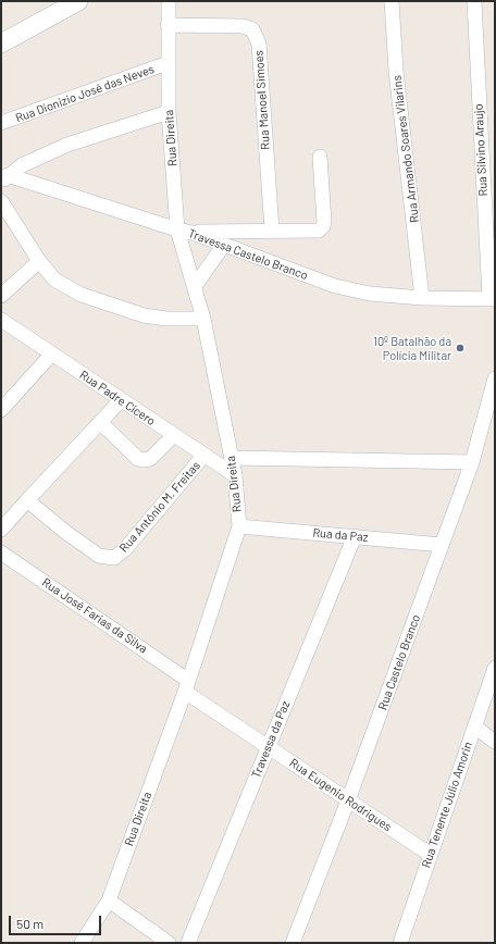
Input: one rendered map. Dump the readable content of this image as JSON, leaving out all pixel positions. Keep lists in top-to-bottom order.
{
  "streets": {
    "street": [
      "Rua Dionizio José das Neves",
      "Rua Manoel Simoes",
      "Rua Direita",
      "Rua Armando Soares Vilarins",
      "Rua Silvino Araujo",
      "Travessa Castelo Branco",
      "Rua Padre Cícero",
      "Rua Antônio M. Freitas",
      "Rua da Paz",
      "Rua José Farias da Silva",
      "Rua Castelo Branco",
      "Travessa da Paz",
      "Rua Eugenio Rodrigues",
      "Rua Tenente Júlio Amorin"
    ]
  },
  "crossings": [
    ["Rua Dionizio José das Neves", "Rua Direita"],
    ["Rua Manoel Simoes", "Rua Direita"],
    ["Rua Direita", "Travessa Castelo Branco"],
    ["Rua Direita", "Rua Padre Cícero"],
    ["Rua Direita", "Rua da Paz"],
    ["Rua Direita", "Rua José Farias da Silva"],
    ["Rua Direita", "Rua Eugenio Rodrigues"],
    ["Rua Armando Soares Vilarins", "Travessa Castelo Branco"],
    ["Rua Silvino Araujo", "Travessa Castelo Branco"],
    ["Rua Padre Cícero", "Rua Antônio M. Freitas"],
    ["Rua da Paz", "Rua Castelo Branco"],
    ["Rua da Paz", "Travessa da Paz"],
    ["Rua José Farias da Silva", "Rua Eugenio Rodrigues"],
    ["Rua Castelo Branco", "Rua Eugenio Rodrigues"],
    ["Travessa da Paz", "Rua Eugenio Rodrigues"],
    ["Rua Eugenio Rodrigues", "Rua Tenente Júlio Amorin"]
  ],
  "places": ["10º Batalhão da Polícia Militar"],
  "scale_bar": "50 m"
}
